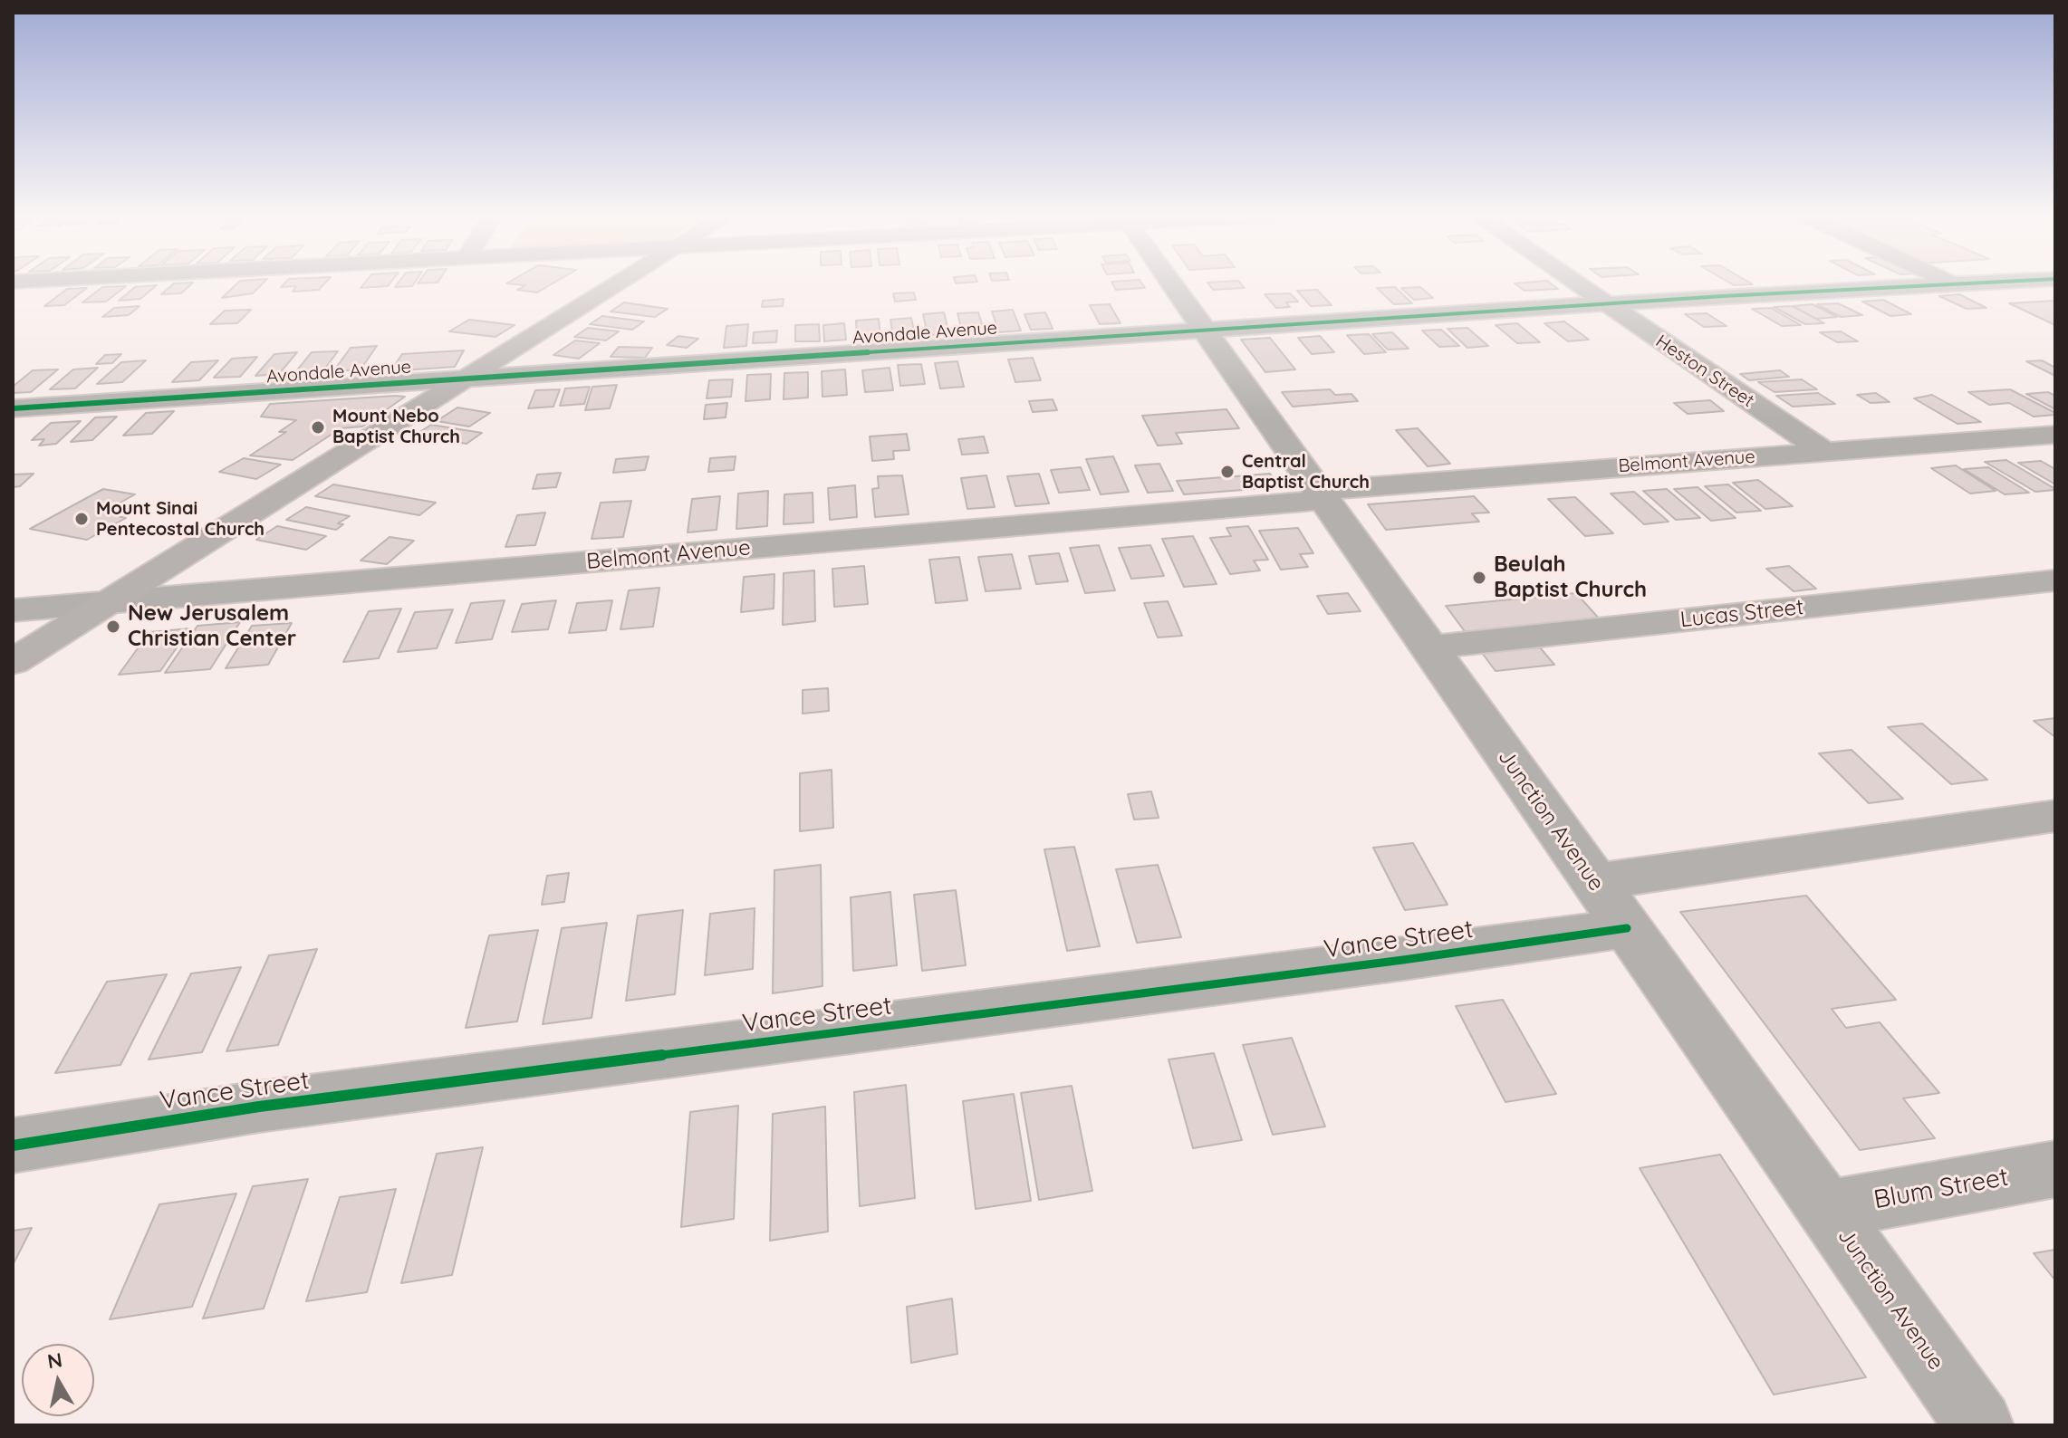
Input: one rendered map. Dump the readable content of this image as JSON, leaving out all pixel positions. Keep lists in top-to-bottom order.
{
  "streets": {
    "street": [
      "Avondale Avenue",
      "Heston Street",
      "Belmont Avenue",
      "Lucas Street",
      "Junction Avenue",
      "Vance Street",
      "Blum Street"
    ]
  },
  "crossings": [
    ["Avondale Avenue", "Heston Street"],
    ["Avondale Avenue", "Junction Avenue"],
    ["Heston Street", "Belmont Avenue"],
    ["Belmont Avenue", "Junction Avenue"],
    ["Lucas Street", "Junction Avenue"],
    ["Junction Avenue", "Vance Street"],
    ["Junction Avenue", "Blum Street"]
  ],
  "places": [
    "Mount Nebo Baptist Church",
    "Central Baptist Church",
    "Mount Sinai Pentecostal Church",
    "Beulah Baptist Church",
    "New Jerusalem Christian Center"
  ],
  "north": "top"
}
